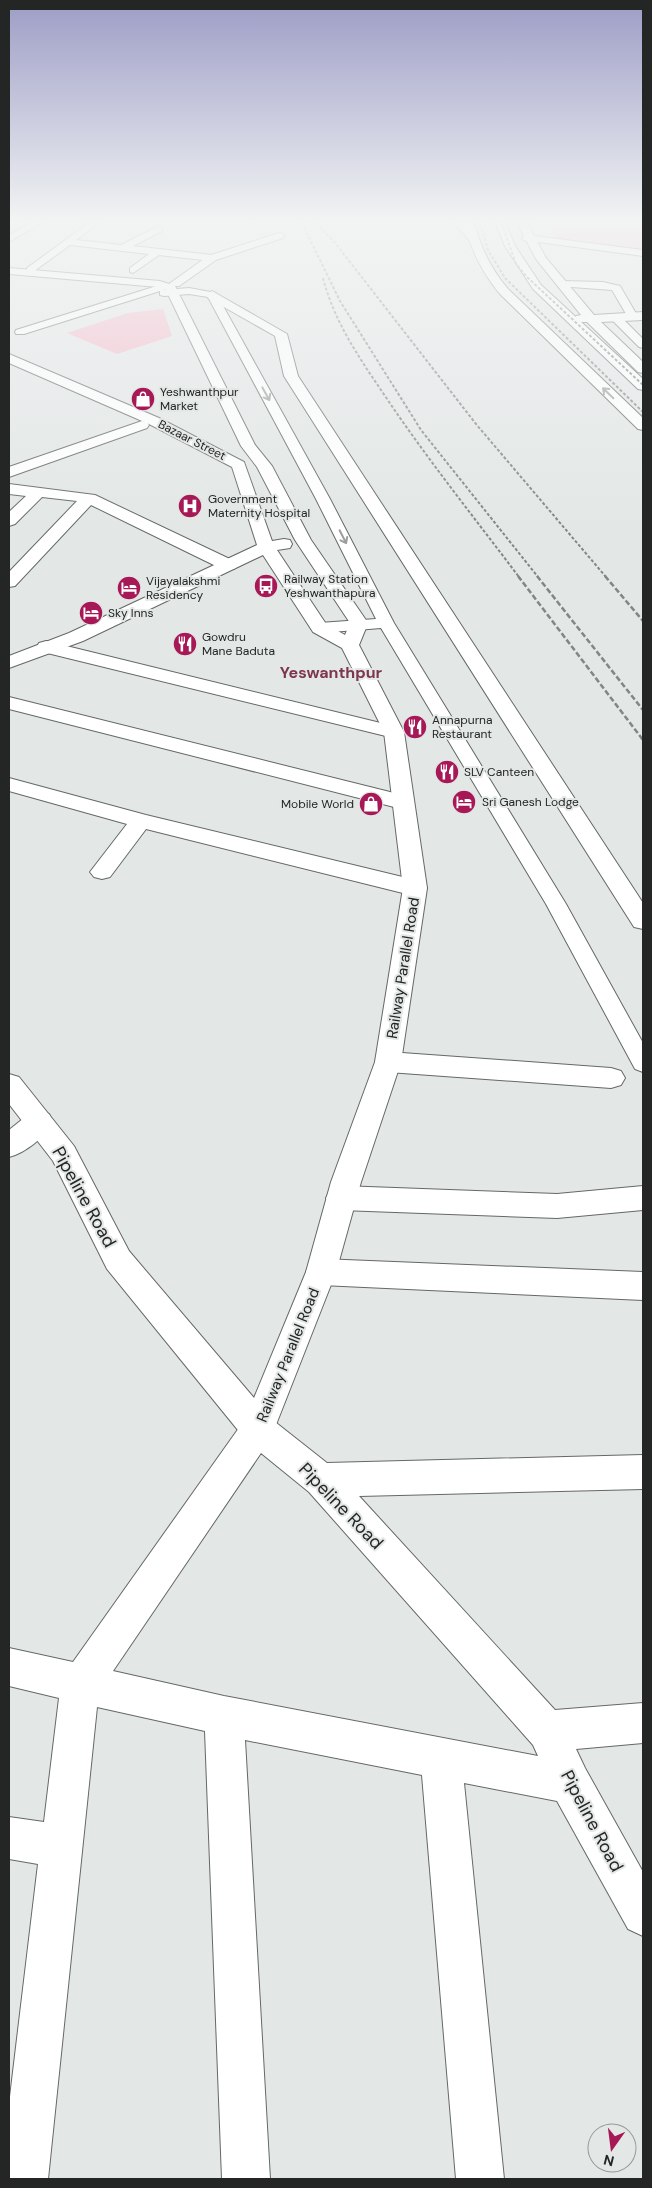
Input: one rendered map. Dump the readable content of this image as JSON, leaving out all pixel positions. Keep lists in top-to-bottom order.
{
  "streets": {
    "main road": ["Bazaar Street", "Railway Parallel Road", "Pipeline Road"]
  },
  "crossings": [
    ["Bazaar Street", "Railway Parallel Road"],
    ["Railway Parallel Road", "Pipeline Road"]
  ],
  "districts": ["Yeswanthpur"],
  "places": {
    "shop": ["Yeshwanthpur Market", "Mobile World"],
    "hospital": ["Government Maternity Hospital"],
    "bus stop": ["Railway Station Yeshwanthapura"],
    "hotel": ["Vijayalakshmi Residency", "Sky Inns", "Sri Ganesh Lodge"],
    "restaurant": ["Gowdru Mane Baduta", "Annapurna Restaurant", "SLV Canteen"]
  },
  "north": "bottom"
}
